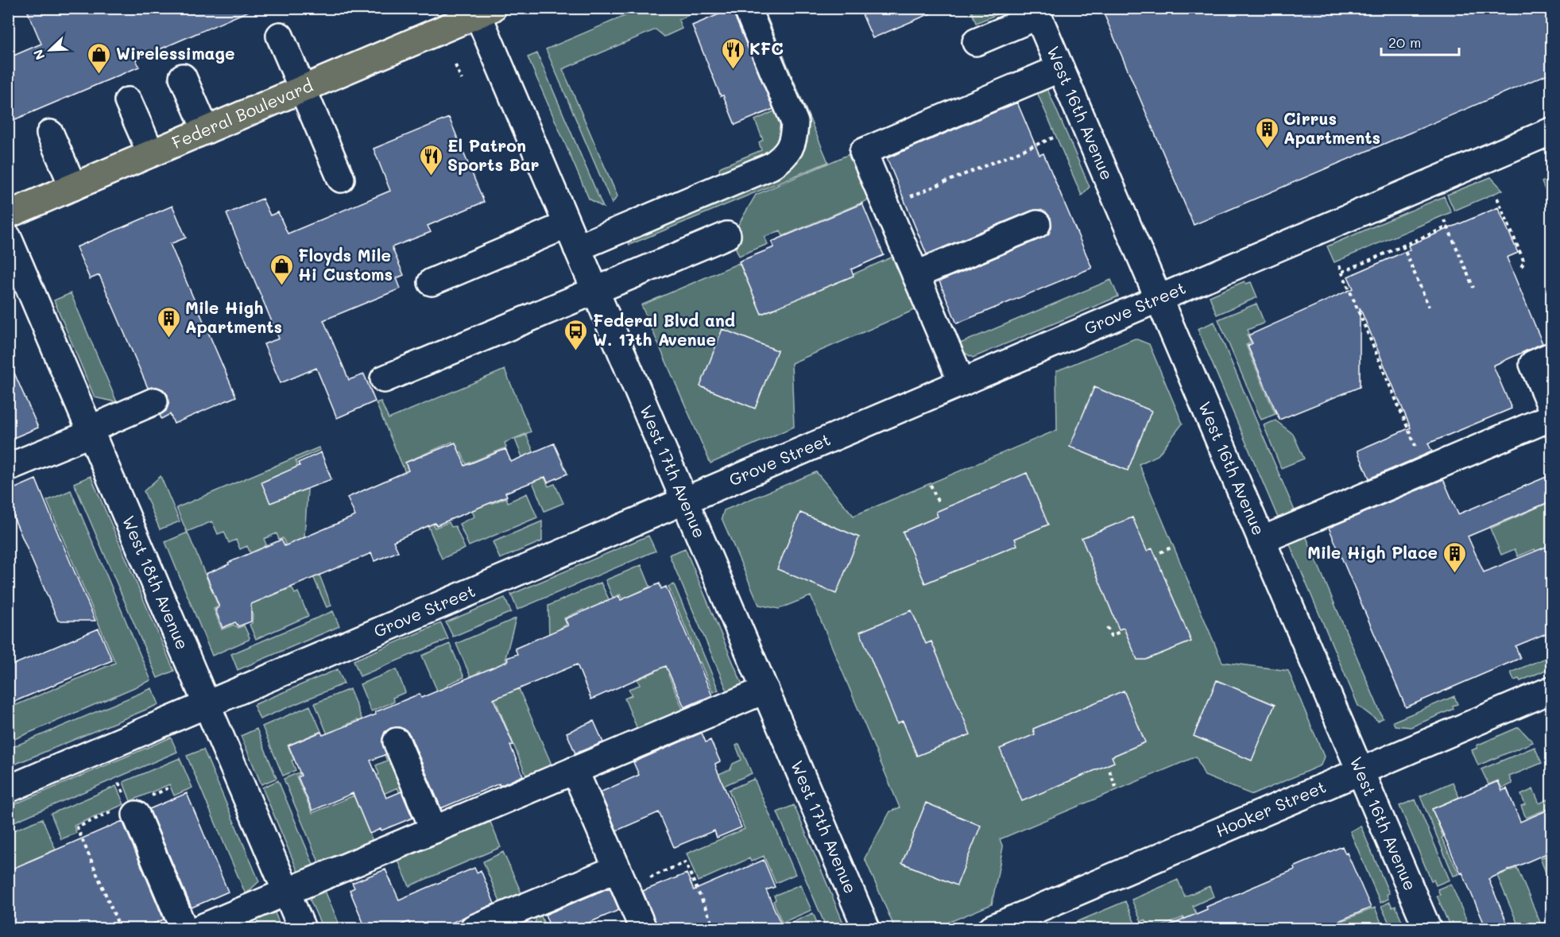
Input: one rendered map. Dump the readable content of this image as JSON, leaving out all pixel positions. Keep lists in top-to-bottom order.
{
  "streets": {
    "main road": ["Federal Boulevard"],
    "street": [
      "West 16th Avenue",
      "Grove Street",
      "West 17th Avenue",
      "West 18th Avenue",
      "Hooker Street"
    ]
  },
  "crossings": [
    ["West 16th Avenue", "Grove Street"],
    ["West 16th Avenue", "Hooker Street"],
    ["Federal Boulevard", "West 17th Avenue"],
    ["Grove Street", "West 17th Avenue"],
    ["Grove Street", "West 18th Avenue"]
  ],
  "places": {
    "restaurant": ["KFC", "El Patron Sports Bar"],
    "shop": ["Wirelessimage", "Floyds Mile Hi Customs"],
    "building": ["Cirrus Apartments", "Mile High Apartments", "Mile High Place"],
    "bus stop": ["Federal Blvd and W. 17th Avenue"]
  },
  "scale_bar": "20 m",
  "north": "bottom left"
}
